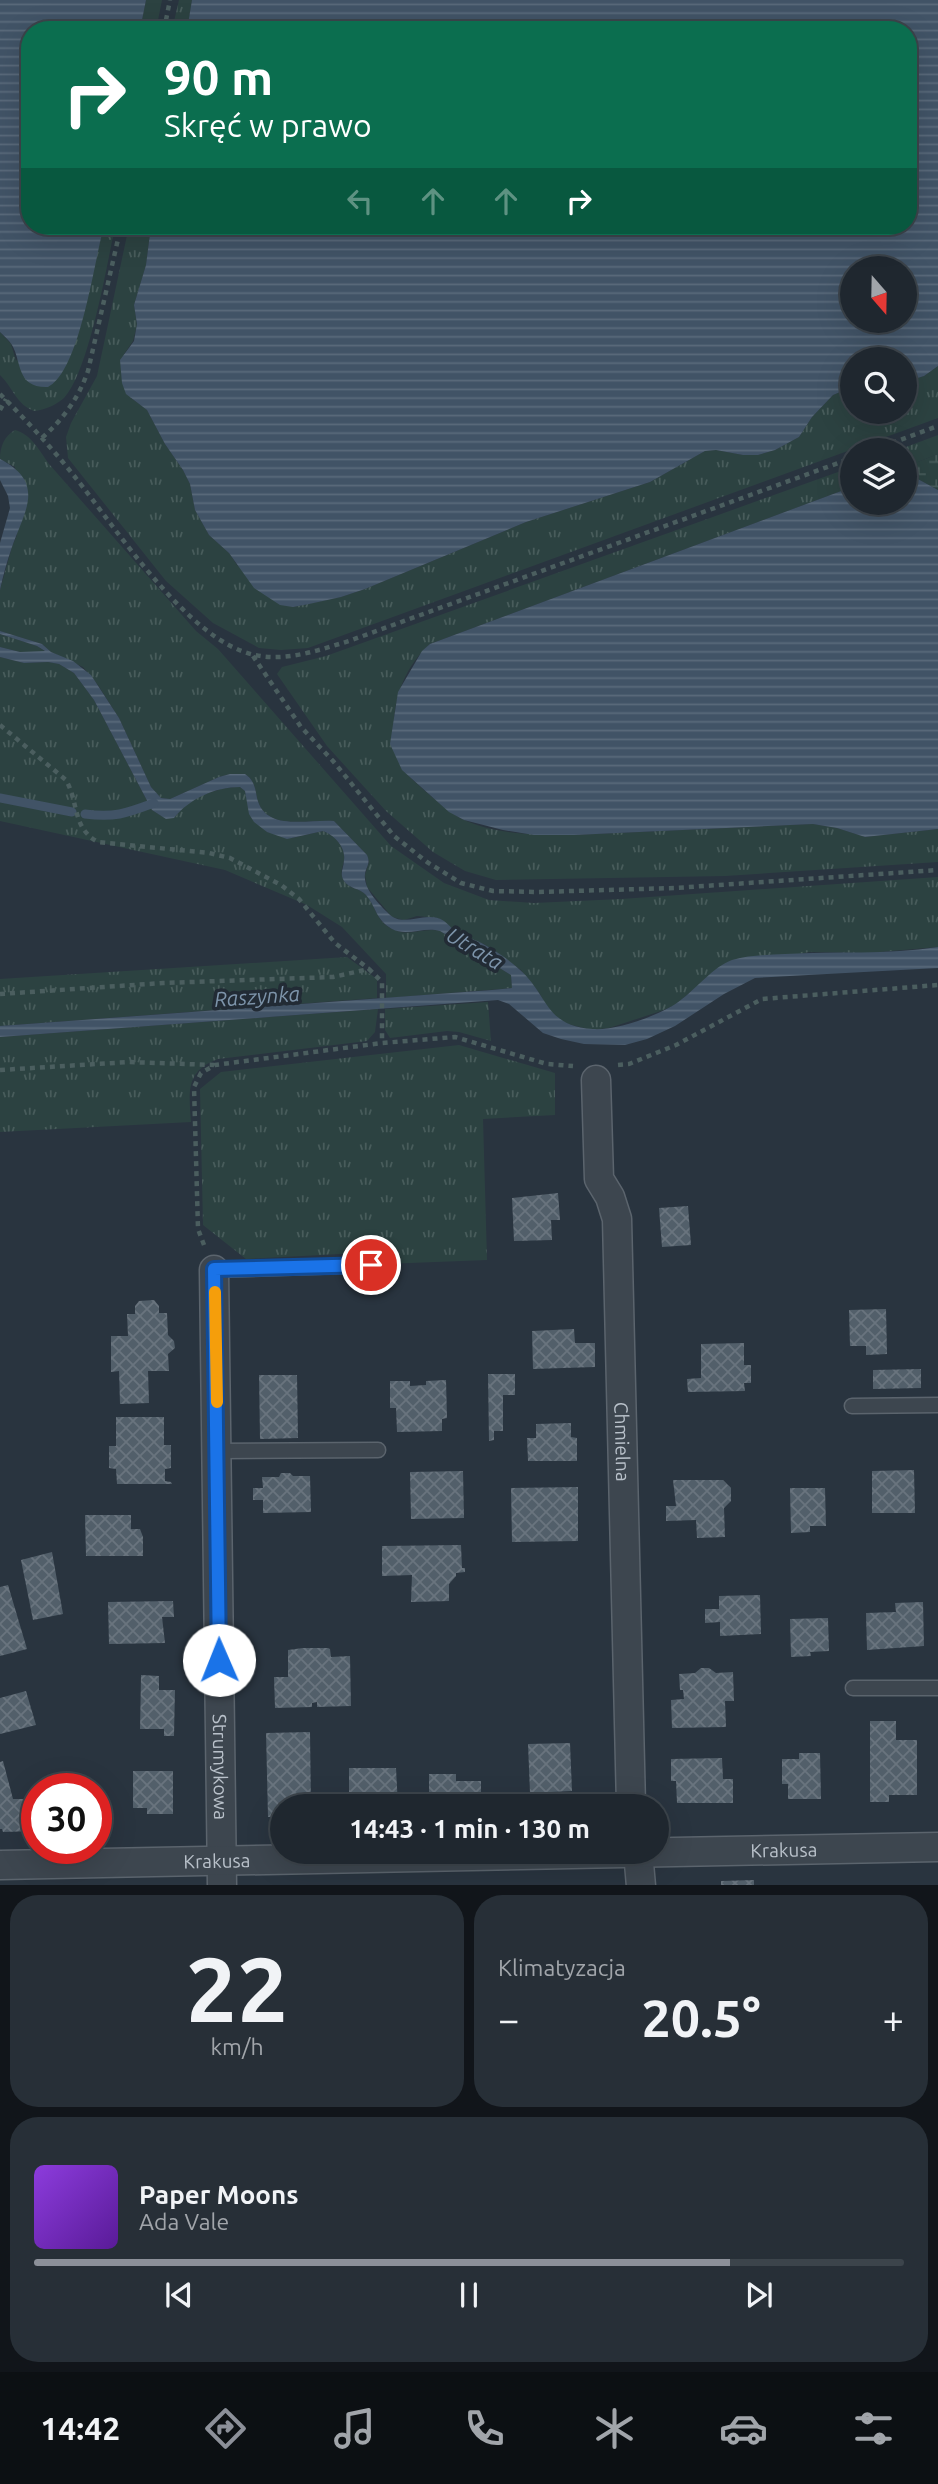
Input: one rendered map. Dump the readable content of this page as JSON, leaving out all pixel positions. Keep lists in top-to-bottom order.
{
  "streets": {
    "street": ["Chmielna", "Strumykowa", "Krakusa"]
  },
  "crossings": [
    ["Strumykowa", "Krakusa"]
  ],
  "water": ["Utrata", "Raszynka"],
  "north": "bottom",
  "page": {
    "turn": ["90 m", "Skręć w prawo"],
    "limit": "30",
    "trip": "14:43 · 1 min · 130 m",
    "tile": [
      ["22", "km/h"],
      "Klimatyzacja"
    ],
    "heat": ["−", "20.5°", "+"],
    "song": ["Paper Moons", "Ada Vale"],
    "tabs": "14:42"
  }
}
